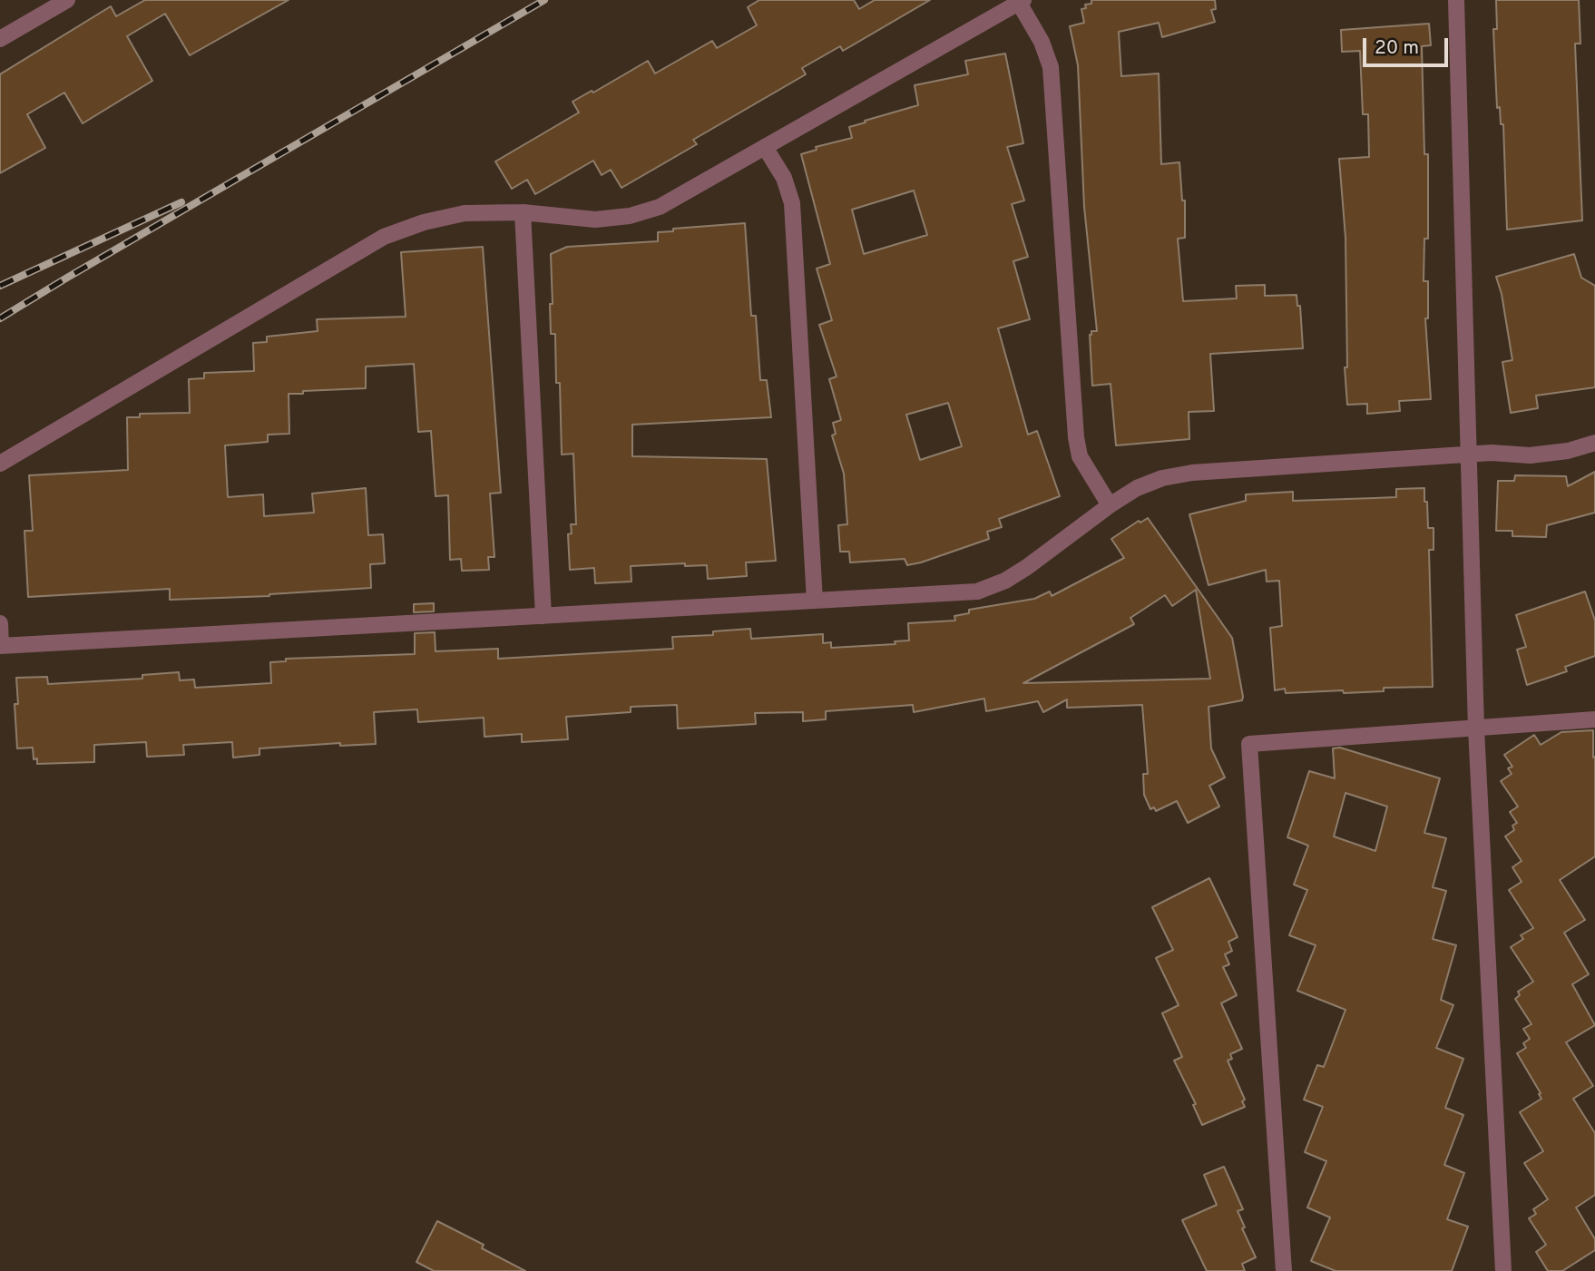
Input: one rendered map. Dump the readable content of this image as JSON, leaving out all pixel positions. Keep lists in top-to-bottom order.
{
  "scale_bar": "20 m"
}
